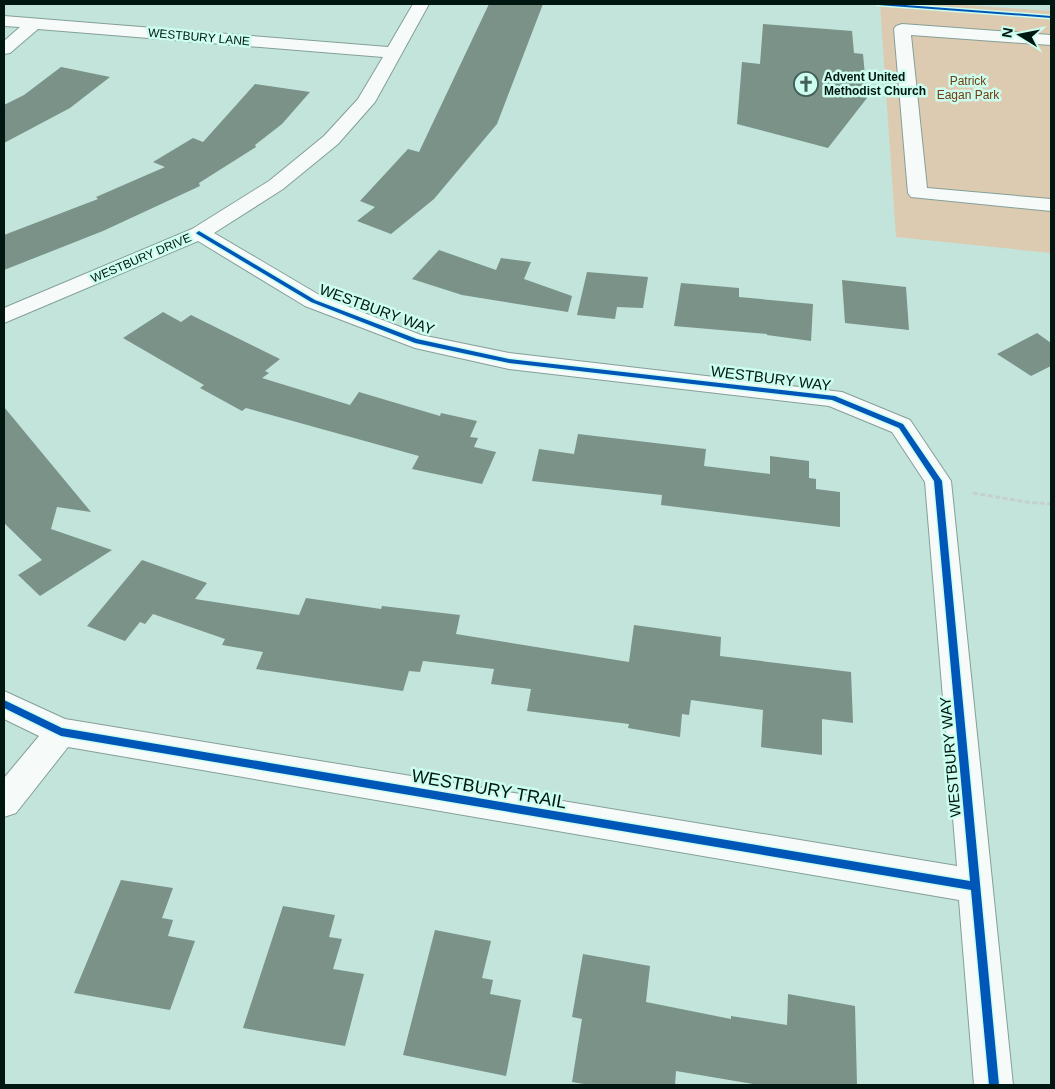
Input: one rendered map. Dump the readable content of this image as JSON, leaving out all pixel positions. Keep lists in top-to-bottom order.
{
  "streets": {
    "street": [
      "WESTBURY LANE",
      "WESTBURY DRIVE",
      "WESTBURY WAY",
      "WESTBURY TRAIL"
    ]
  },
  "crossings": [
    ["WESTBURY LANE", "WESTBURY DRIVE"],
    ["WESTBURY DRIVE", "WESTBURY WAY"],
    ["WESTBURY WAY", "WESTBURY TRAIL"]
  ],
  "parks": ["Patrick Eagan Park"],
  "places": {
    "church": ["Advent United Methodist Church"]
  },
  "north": "left"
}
